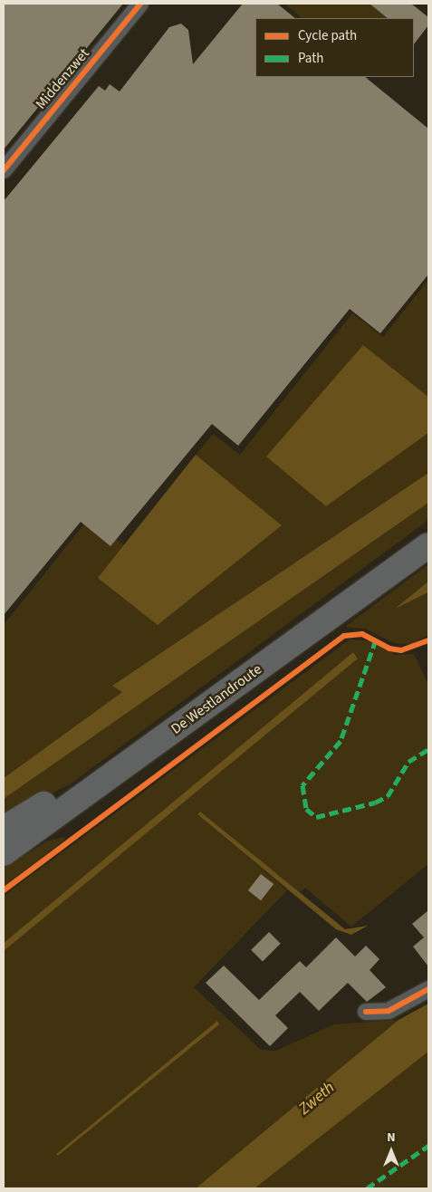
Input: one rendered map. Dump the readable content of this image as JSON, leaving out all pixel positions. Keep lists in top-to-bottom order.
{
  "streets": {
    "main road": ["De Westlandroute"],
    "street": ["Middenzwet"]
  },
  "water": ["Zweth"],
  "legend": ["Cycle path", "Path"],
  "north": "top"
}
